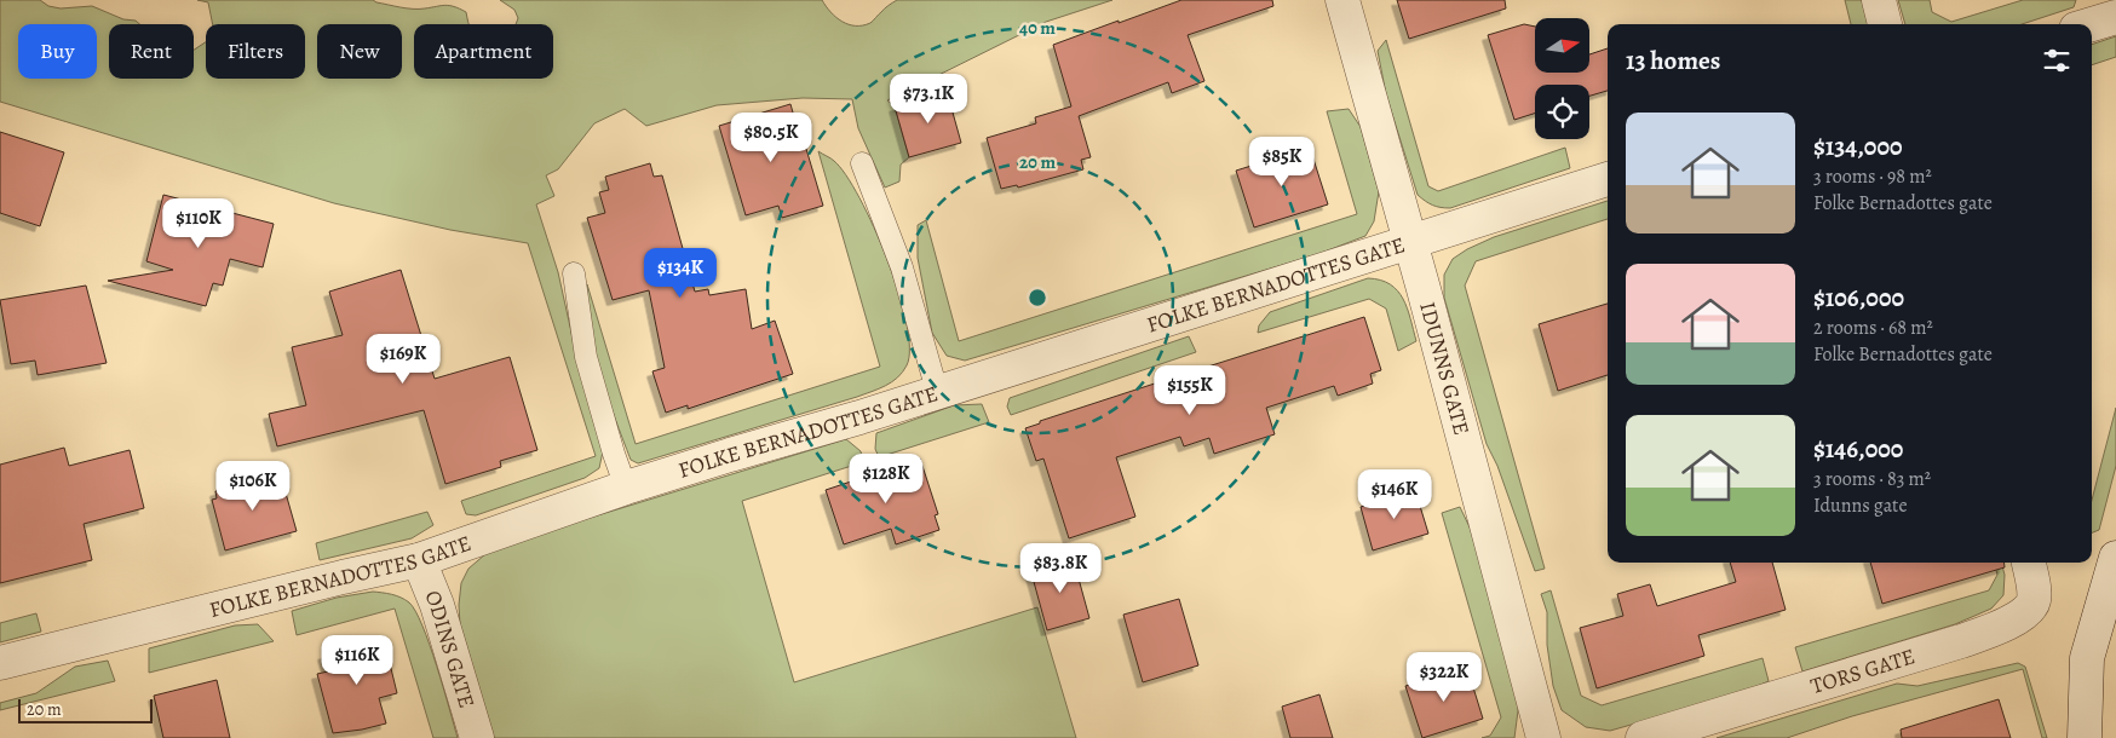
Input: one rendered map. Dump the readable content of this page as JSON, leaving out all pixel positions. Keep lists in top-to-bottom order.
{
  "streets": {
    "street": [
      "FOLKE BERNADOTTES GATE",
      "IDUNNS GATE",
      "ODINS GATE",
      "TORS GATE"
    ]
  },
  "crossings": [
    ["FOLKE BERNADOTTES GATE", "IDUNNS GATE"],
    ["FOLKE BERNADOTTES GATE", "ODINS GATE"]
  ],
  "scale_bar": "20 m",
  "north": "right",
  "page": {
    "chip": [
      "Buy",
      "Rent",
      "Filters",
      "New",
      "Apartment"
    ],
    "heading": "13 homes",
    "price": [
      "$73.1K",
      "$80.5K",
      "$85K",
      "$110K",
      "$134K",
      "$169K",
      "$155K",
      "$128K",
      "$106K",
      "$146K",
      "$83.8K",
      "$116K",
      "$322K"
    ],
    "list": [
      {
        "name": "$134,000",
        "note": "3 rooms · 98 m² · Folke Bernadottes gate"
      },
      {
        "name": "$106,000",
        "note": "2 rooms · 68 m² · Folke Bernadottes gate"
      },
      {
        "name": "$146,000",
        "note": "3 rooms · 83 m² · Idunns gate"
      }
    ],
    "scale": "20 m"
  },
  "rings": ["40 m", "20 m"]
}
